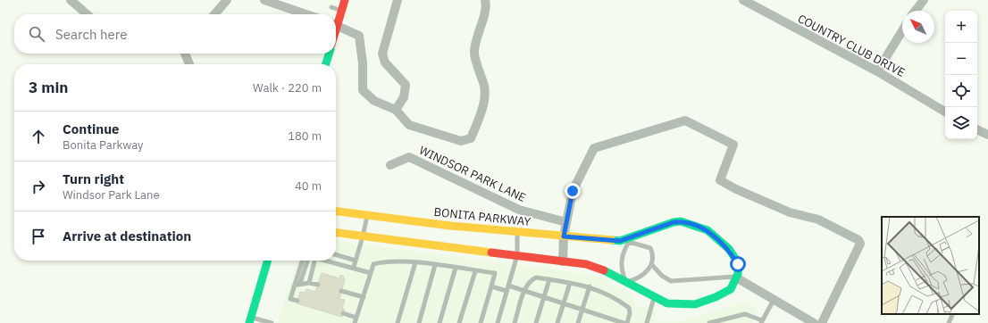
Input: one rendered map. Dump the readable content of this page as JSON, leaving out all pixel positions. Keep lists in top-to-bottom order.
{
  "streets": {
    "street": ["COUNTRY CLUB DRIVE", "WINDSOR PARK LANE", "BONITA PARKWAY"]
  },
  "north": "top left",
  "page": {
    "map_buttons": ["+", "−"],
    "search": "Search here",
    "heading": ["3 min", "Walk · 220 m"],
    "list": [
      ["Continue", "Bonita Parkway", "180 m"],
      ["Turn right", "Windsor Park Lane", "40 m"],
      "Arrive at destination"
    ]
  }
}
